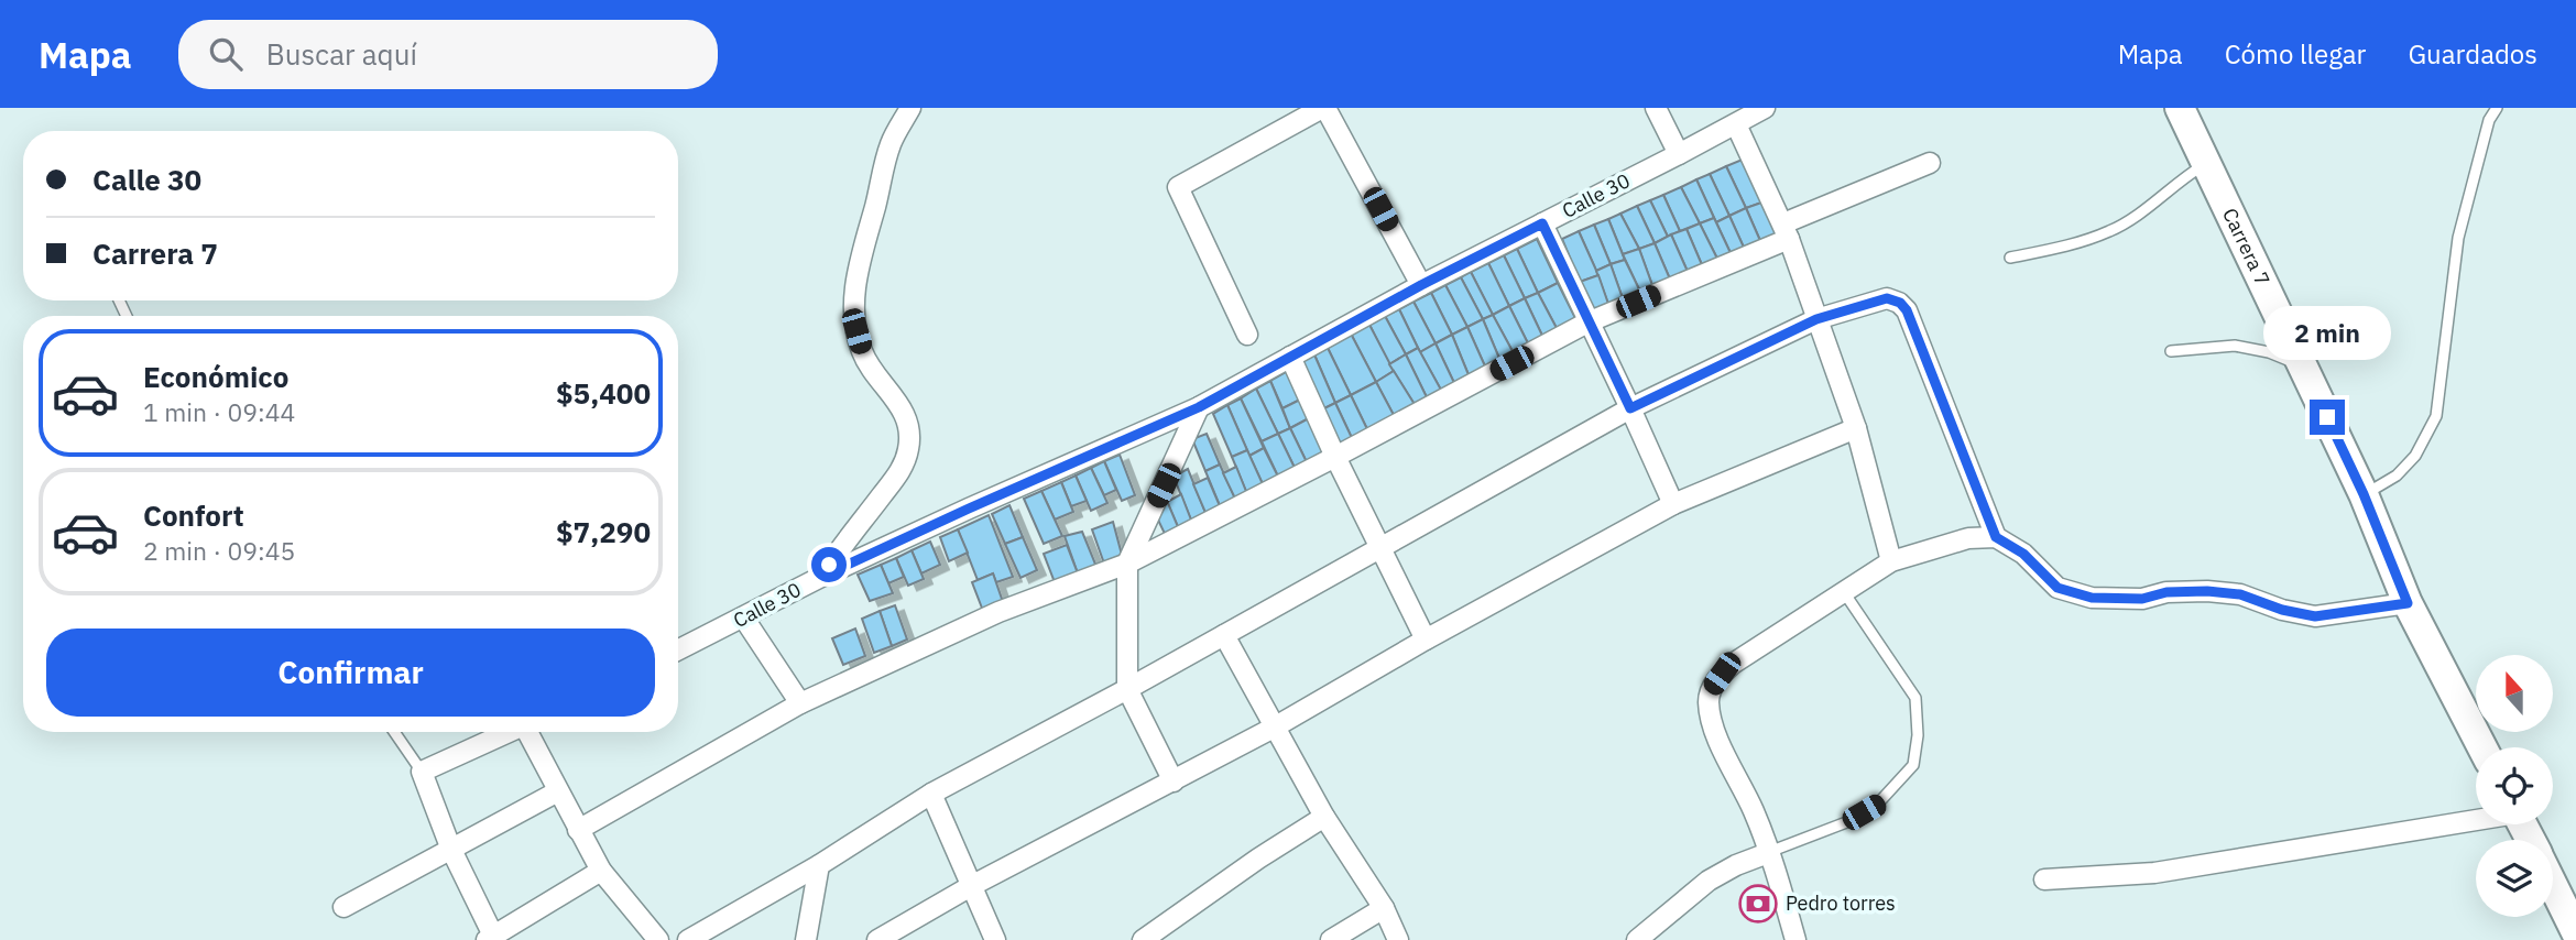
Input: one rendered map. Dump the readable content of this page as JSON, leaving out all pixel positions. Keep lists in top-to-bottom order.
{
  "streets": {
    "street": ["Calle 30", "Carrera 7"]
  },
  "places": {
    "bank": ["Pedro torres"]
  },
  "north": "top",
  "page": {
    "header": "Mapa",
    "search": "Buscar aquí",
    "nav": ["Mapa", "Cómo llegar", "Guardados"],
    "banner": ["Calle 30", "Carrera 7"],
    "bubble": "2 min",
    "list": [
      {
        "name": "Económico",
        "note": "1 min · 09:44",
        "value": "$5,400"
      },
      {
        "name": "Confort",
        "note": "2 min · 09:45",
        "value": "$7,290"
      }
    ],
    "buttons": "Confirmar"
  }
}
